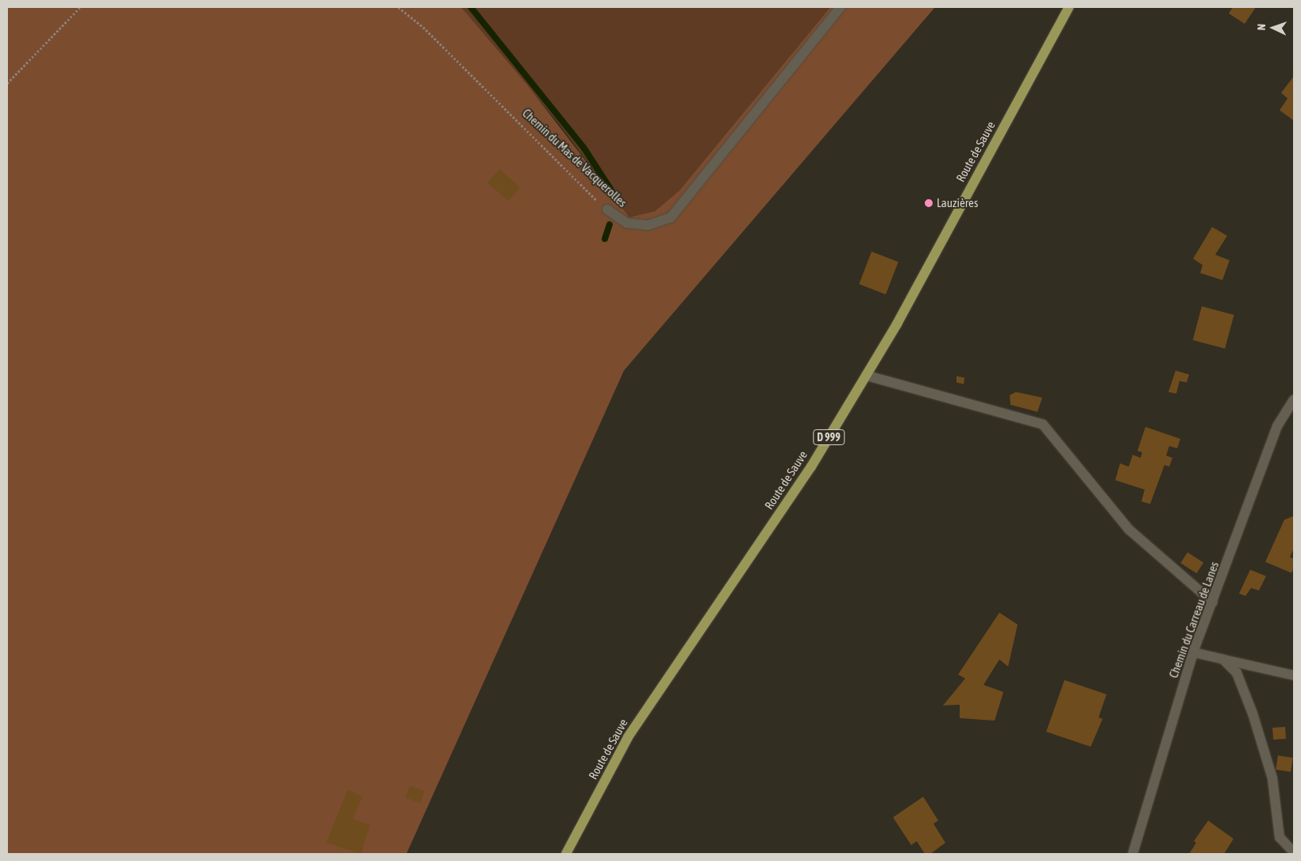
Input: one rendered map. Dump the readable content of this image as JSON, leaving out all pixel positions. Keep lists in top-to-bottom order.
{
  "streets": {
    "main road": ["Route de Sauve", "D 999"],
    "street": ["Chemin du Mas de Vacquerolles", "Chemin du Carreau de Lanes"]
  },
  "places": ["Lauzières"],
  "north": "left"
}
